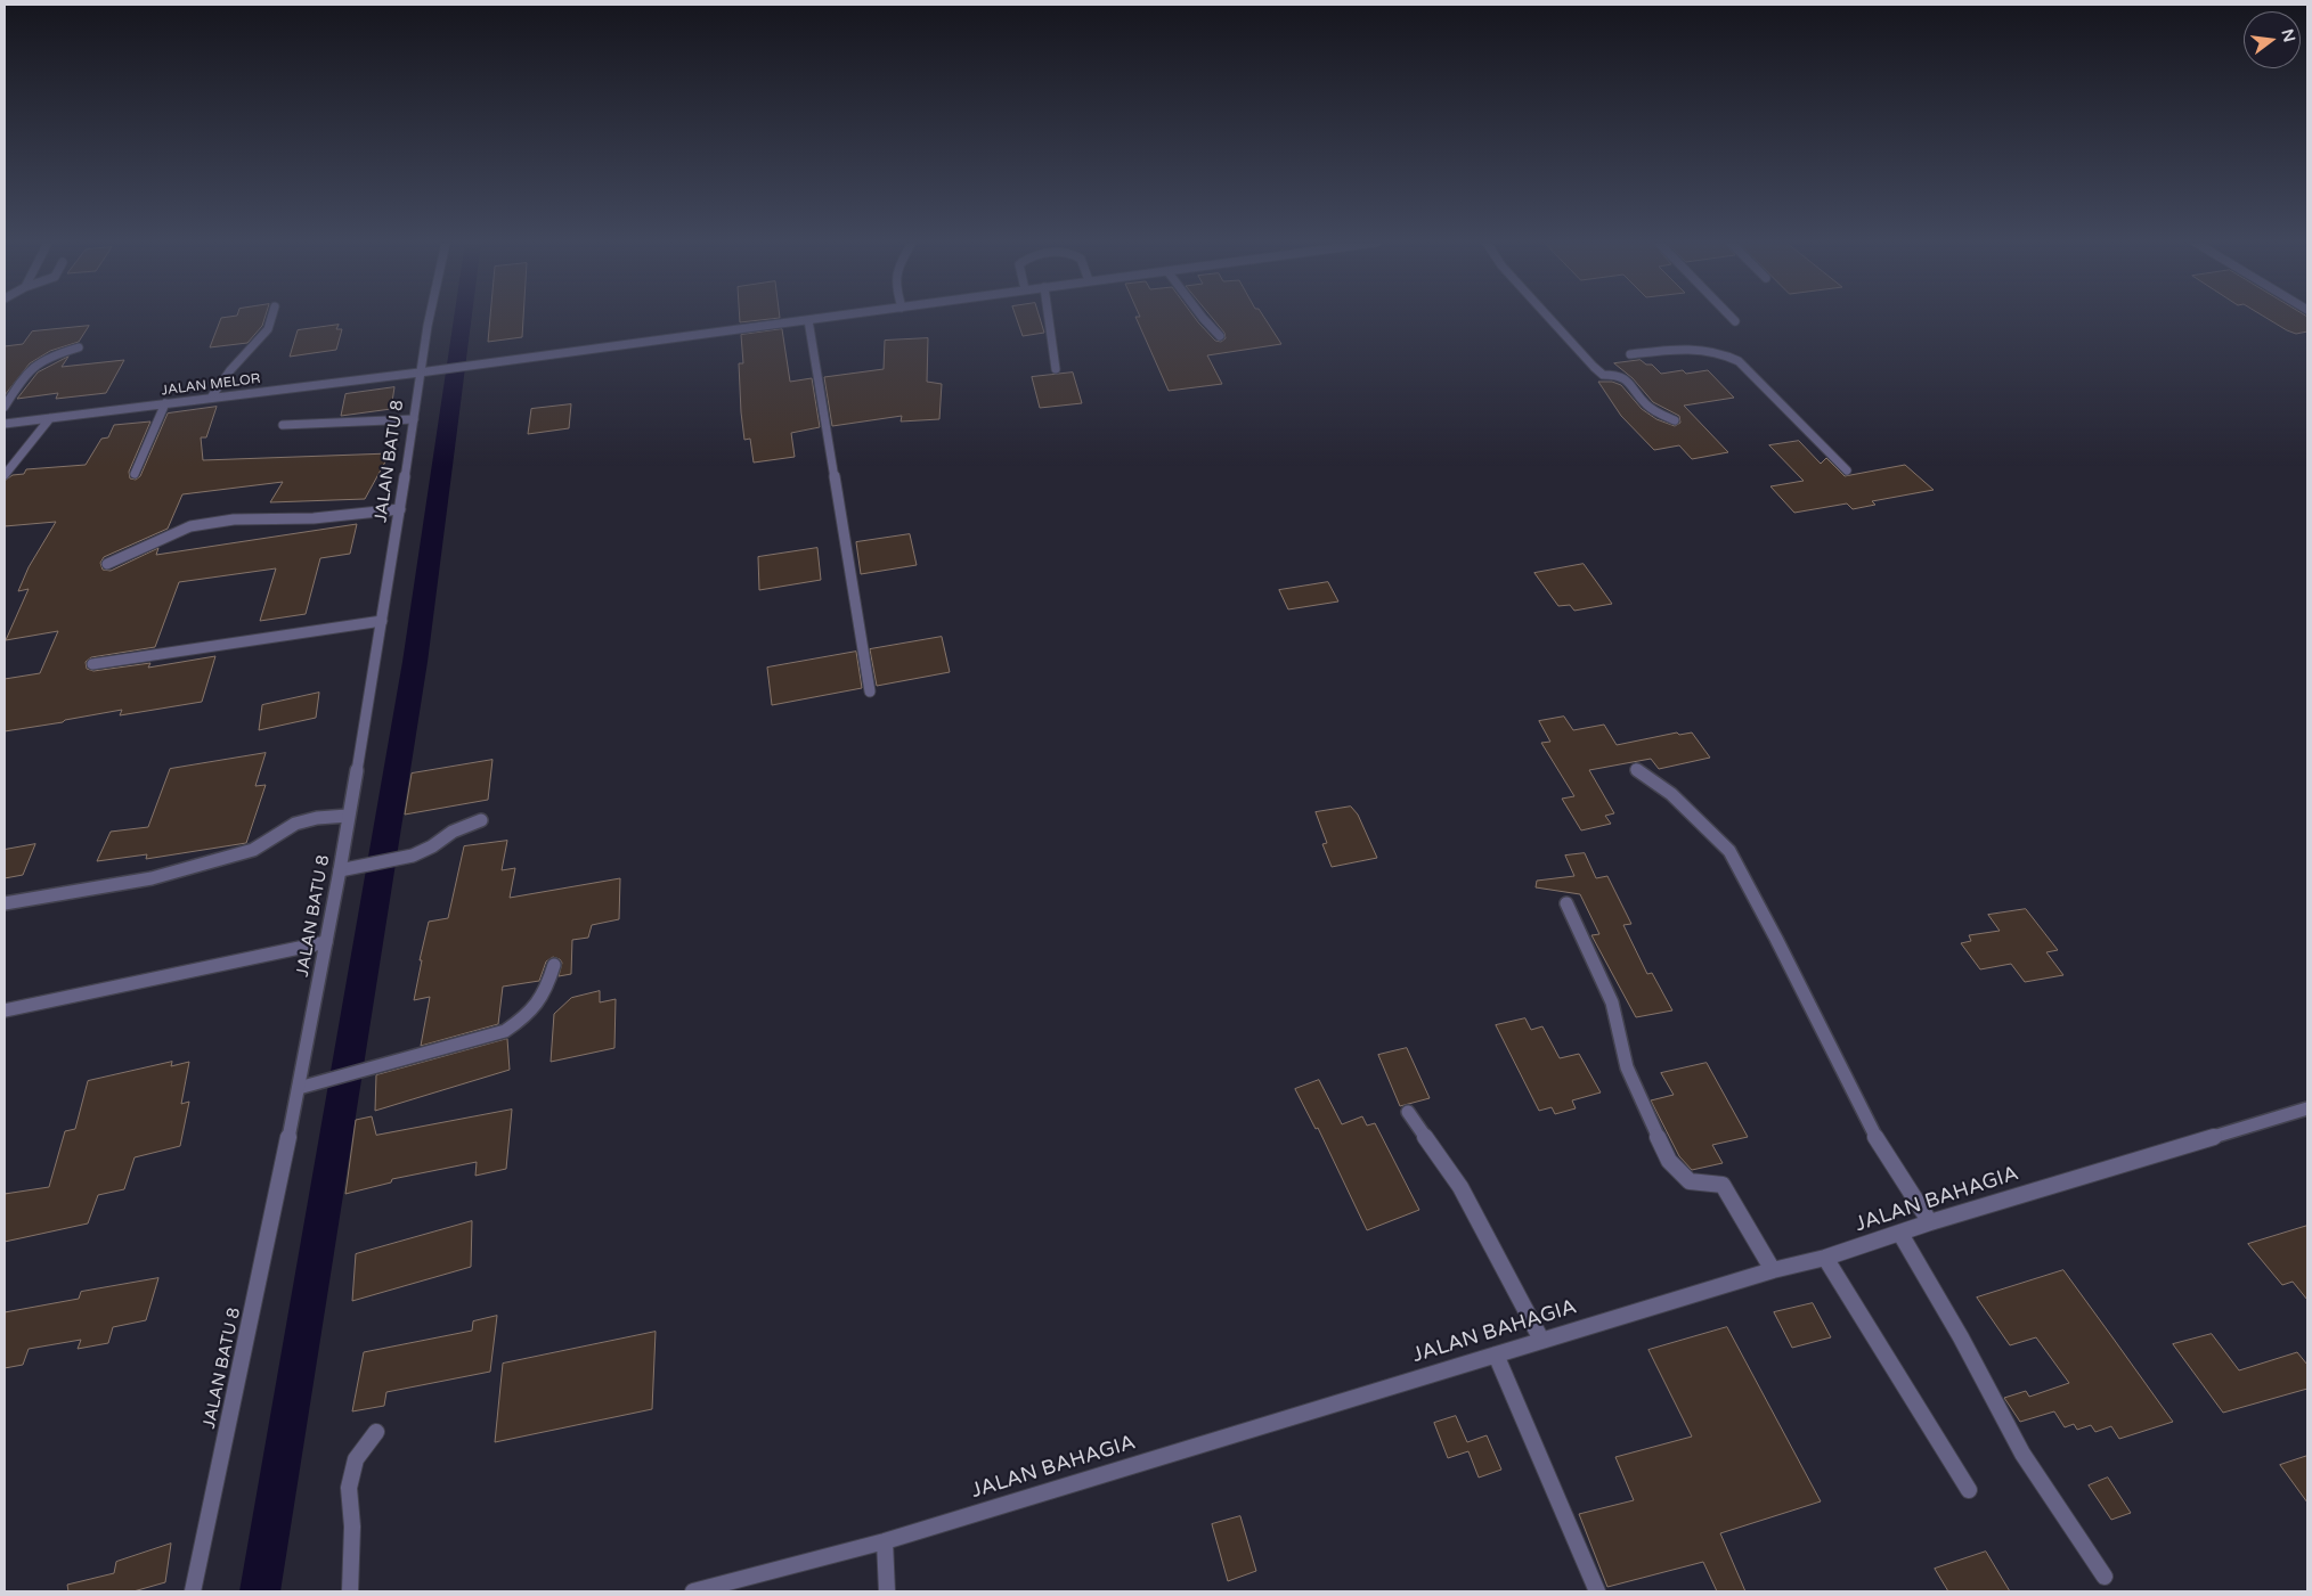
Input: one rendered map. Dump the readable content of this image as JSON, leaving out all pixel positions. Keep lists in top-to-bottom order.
{
  "streets": {
    "street": ["JALAN MELOR", "JALAN BATU 8", "JALAN BAHAGIA"]
  },
  "crossings": [
    ["JALAN MELOR", "JALAN BATU 8"]
  ],
  "north": "right"
}
